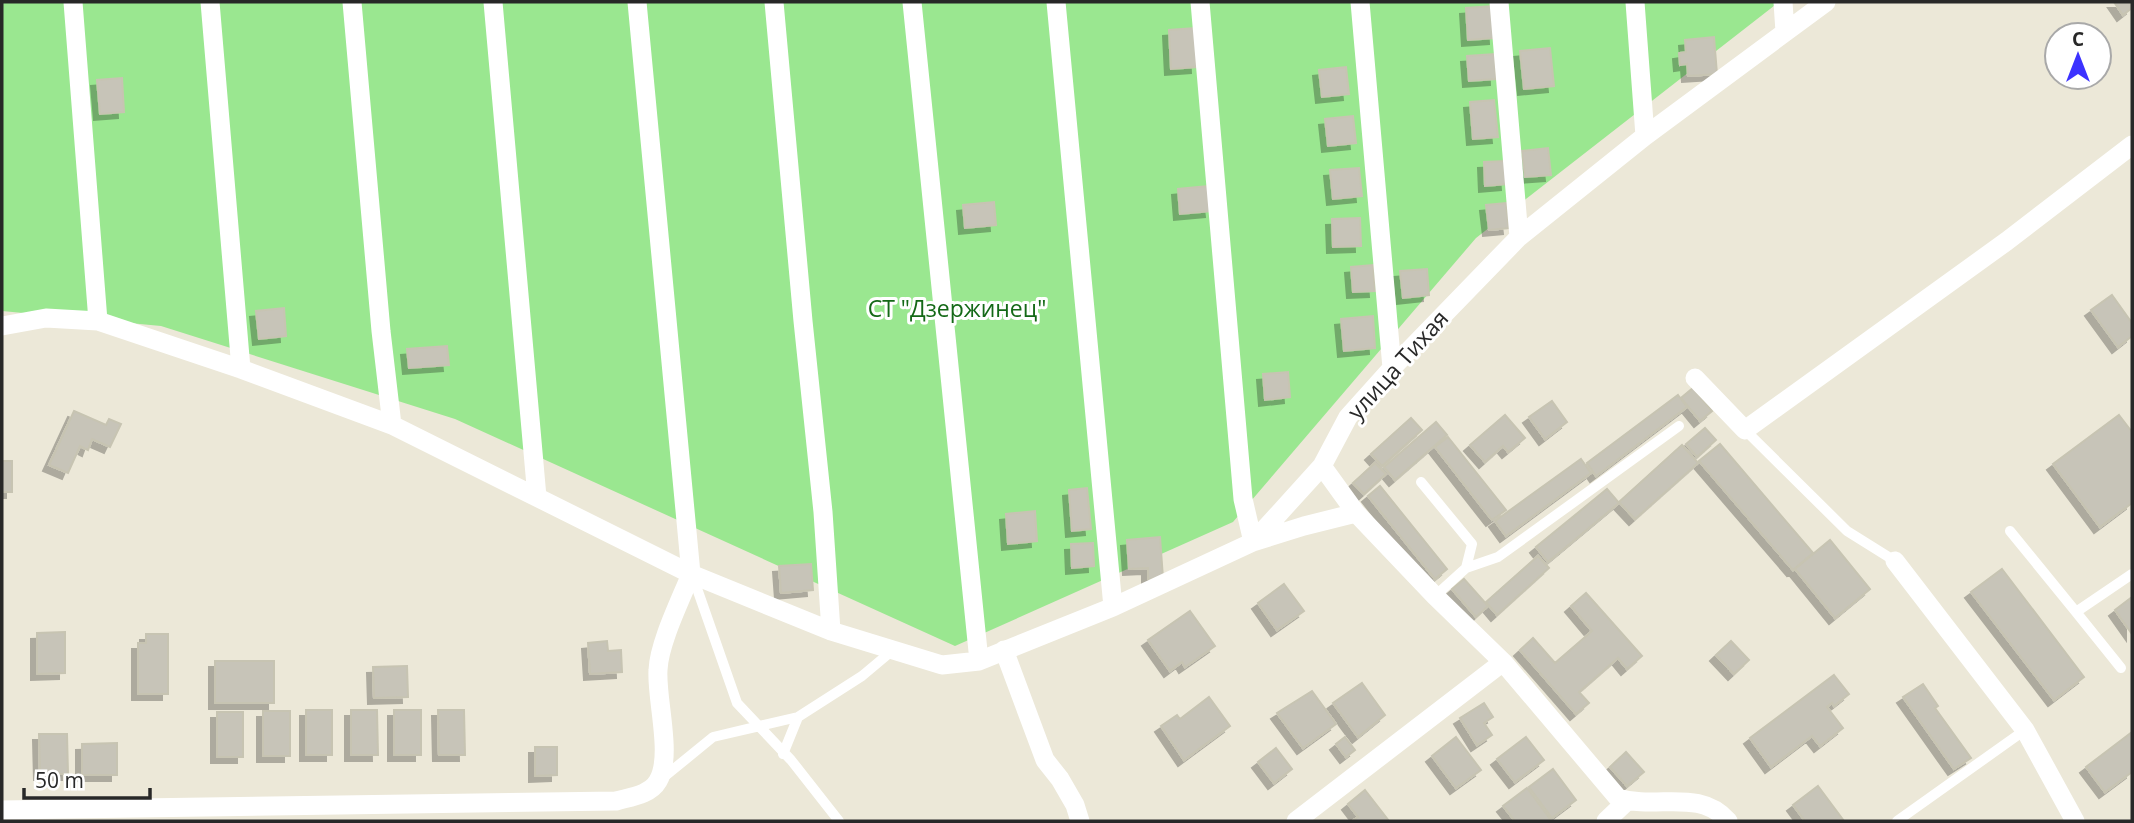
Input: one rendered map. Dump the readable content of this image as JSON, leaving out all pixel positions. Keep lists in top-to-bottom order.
{
  "streets": {
    "street": ["улица Тихая"]
  },
  "parks": ["СТ \"Дзержинец\""],
  "scale_bar": "50 m",
  "north": "top"
}
